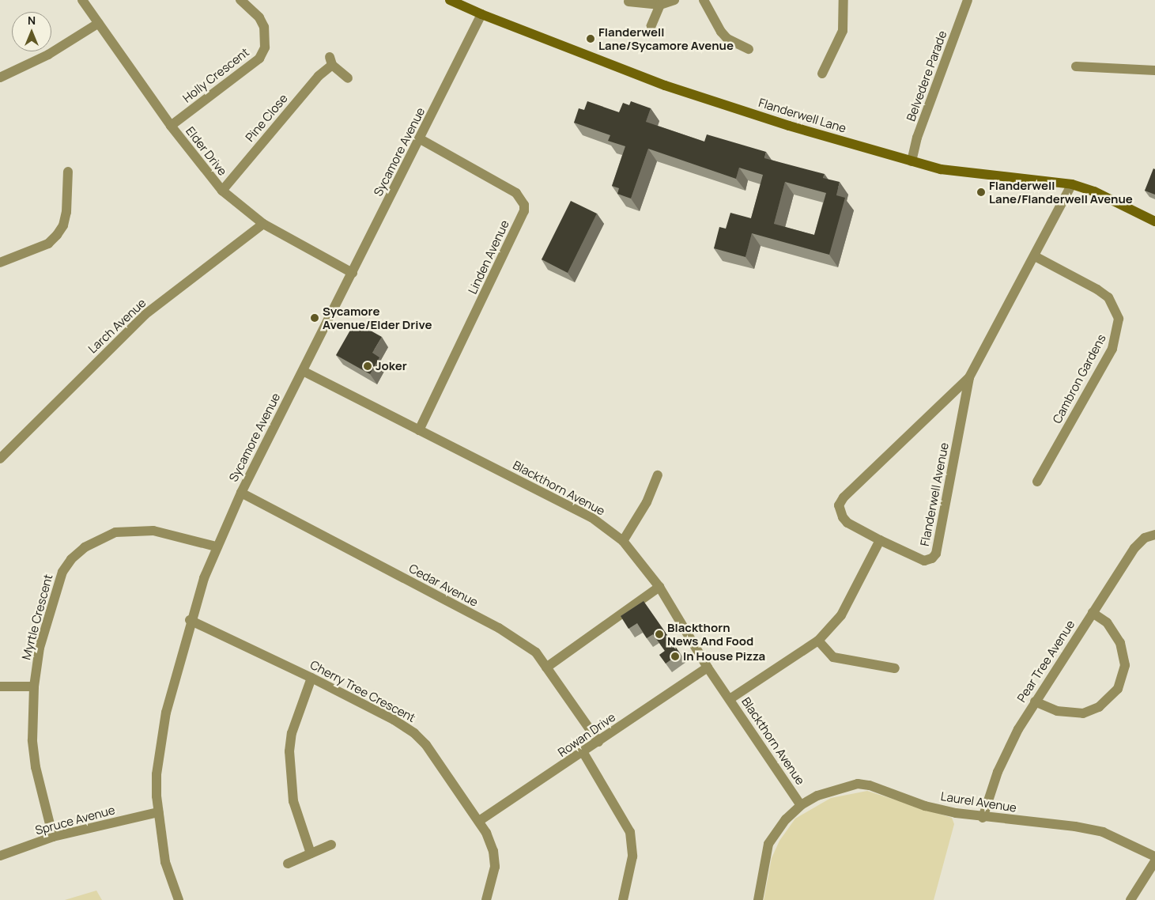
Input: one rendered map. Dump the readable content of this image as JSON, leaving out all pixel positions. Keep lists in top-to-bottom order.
{
  "streets": {
    "street": [
      "Holly Crescent",
      "Belvedere Parade",
      "Flanderwell Lane",
      "Pine Close",
      "Elder Drive",
      "Sycamore Avenue",
      "Linden Avenue",
      "Larch Avenue",
      "Cambron Gardens",
      "Blackthorn Avenue",
      "Flanderwell Avenue",
      "Cedar Avenue",
      "Myrtle Crescent",
      "Pear Tree Avenue",
      "Cherry Tree Crescent",
      "Rowan Drive",
      "Laurel Avenue",
      "Spruce Avenue"
    ]
  },
  "crossings": [
    ["Holly Crescent", "Elder Drive"],
    ["Belvedere Parade", "Flanderwell Lane"],
    ["Flanderwell Lane", "Sycamore Avenue"],
    ["Flanderwell Lane", "Flanderwell Avenue"],
    ["Pine Close", "Elder Drive"],
    ["Elder Drive", "Sycamore Avenue"],
    ["Elder Drive", "Larch Avenue"],
    ["Sycamore Avenue", "Linden Avenue"],
    ["Sycamore Avenue", "Blackthorn Avenue"],
    ["Sycamore Avenue", "Cedar Avenue"],
    ["Sycamore Avenue", "Myrtle Crescent"],
    ["Sycamore Avenue", "Cherry Tree Crescent"],
    ["Sycamore Avenue", "Spruce Avenue"],
    ["Linden Avenue", "Blackthorn Avenue"],
    ["Cambron Gardens", "Flanderwell Avenue"],
    ["Blackthorn Avenue", "Rowan Drive"],
    ["Blackthorn Avenue", "Laurel Avenue"],
    ["Cedar Avenue", "Rowan Drive"],
    ["Myrtle Crescent", "Spruce Avenue"],
    ["Pear Tree Avenue", "Laurel Avenue"],
    ["Cherry Tree Crescent", "Rowan Drive"]
  ],
  "places": [
    "Flanderwell Lane/Sycamore Avenue",
    "Flanderwell Lane/Flanderwell Avenue",
    "Sycamore Avenue/Elder Drive",
    "Joker",
    "Blackthorn News And Food",
    "In House Pizza"
  ],
  "north": "top"
}
